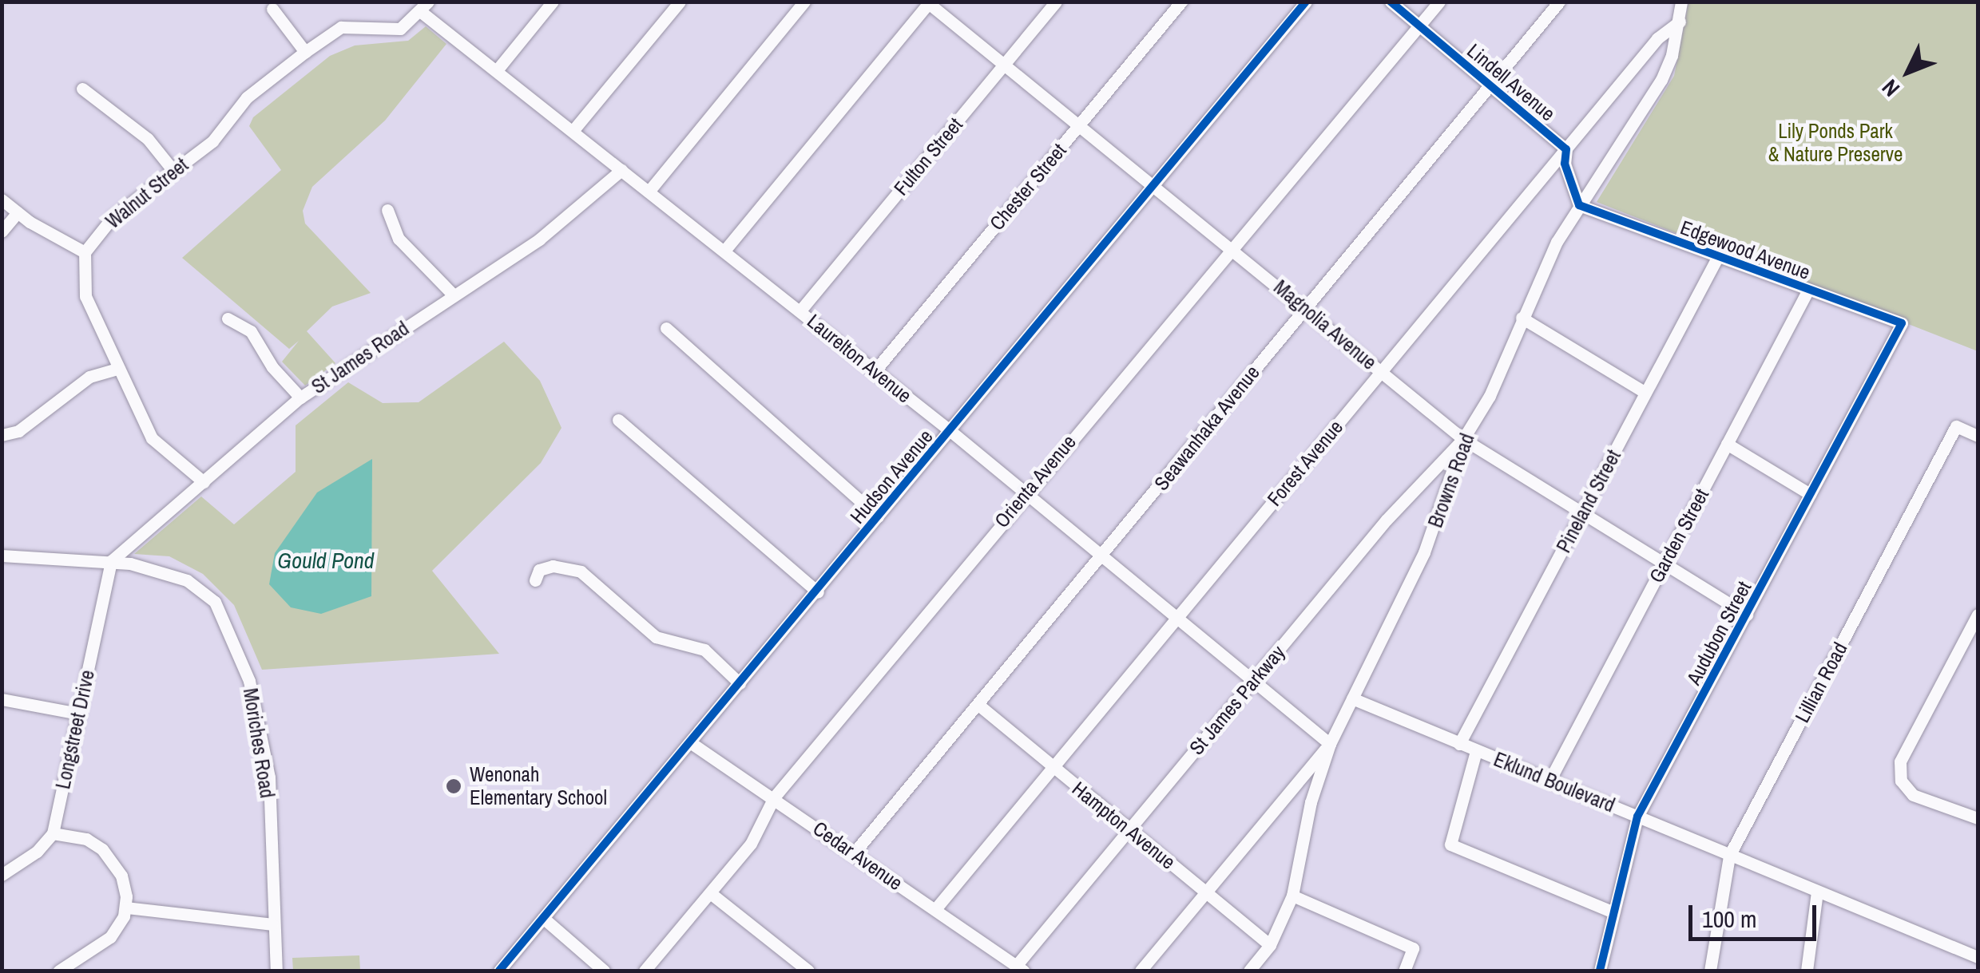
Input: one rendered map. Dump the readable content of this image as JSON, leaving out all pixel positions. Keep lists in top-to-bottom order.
{
  "streets": {
    "street": [
      "Lindell Avenue",
      "Fulton Street",
      "Chester Street",
      "Walnut Street",
      "Edgewood Avenue",
      "Magnolia Avenue",
      "St James Road",
      "Laurelton Avenue",
      "Seawanhaka Avenue",
      "Forest Avenue",
      "Hudson Avenue",
      "Browns Road",
      "Orienta Avenue",
      "Pineland Street",
      "Garden Street",
      "Audubon Street",
      "Lillian Road",
      "St James Parkway",
      "Longstreet Drive",
      "Moriches Road",
      "Eklund Boulevard",
      "Hampton Avenue",
      "Cedar Avenue"
    ]
  },
  "crossings": [
    ["Lindell Avenue", "Seawanhaka Avenue"],
    ["Lindell Avenue", "Forest Avenue"],
    ["Lindell Avenue", "Orienta Avenue"],
    ["Fulton Street", "Magnolia Avenue"],
    ["Fulton Street", "Laurelton Avenue"],
    ["Chester Street", "Magnolia Avenue"],
    ["Chester Street", "Laurelton Avenue"],
    ["Walnut Street", "Laurelton Avenue"],
    ["Edgewood Avenue", "Browns Road"],
    ["Edgewood Avenue", "Pineland Street"],
    ["Edgewood Avenue", "Garden Street"],
    ["Edgewood Avenue", "Audubon Street"],
    ["Magnolia Avenue", "Seawanhaka Avenue"],
    ["Magnolia Avenue", "Forest Avenue"],
    ["Magnolia Avenue", "Hudson Avenue"],
    ["Magnolia Avenue", "Browns Road"],
    ["Magnolia Avenue", "Orienta Avenue"],
    ["Magnolia Avenue", "Pineland Street"],
    ["Magnolia Avenue", "Garden Street"],
    ["Magnolia Avenue", "Audubon Street"],
    ["Magnolia Avenue", "St James Parkway"],
    ["St James Road", "Laurelton Avenue"],
    ["St James Road", "Longstreet Drive"],
    ["St James Road", "Moriches Road"],
    ["Laurelton Avenue", "Seawanhaka Avenue"],
    ["Laurelton Avenue", "Forest Avenue"],
    ["Laurelton Avenue", "Hudson Avenue"],
    ["Laurelton Avenue", "Browns Road"],
    ["Laurelton Avenue", "Orienta Avenue"],
    ["Laurelton Avenue", "St James Parkway"],
    ["Seawanhaka Avenue", "Hampton Avenue"],
    ["Seawanhaka Avenue", "Cedar Avenue"],
    ["Forest Avenue", "Browns Road"],
    ["Forest Avenue", "Hampton Avenue"],
    ["Forest Avenue", "Cedar Avenue"],
    ["Hudson Avenue", "Cedar Avenue"],
    ["Browns Road", "St James Parkway"],
    ["Browns Road", "Eklund Boulevard"],
    ["Browns Road", "Hampton Avenue"],
    ["Orienta Avenue", "Cedar Avenue"],
    ["Pineland Street", "Eklund Boulevard"],
    ["Garden Street", "Eklund Boulevard"],
    ["Audubon Street", "Eklund Boulevard"],
    ["Lillian Road", "Eklund Boulevard"],
    ["St James Parkway", "Hampton Avenue"],
    ["St James Parkway", "Cedar Avenue"],
    ["Longstreet Drive", "Moriches Road"]
  ],
  "water": ["Gould Pond"],
  "parks": ["Lily Ponds Park & Nature Preserve"],
  "places": ["Wenonah Elementary School"],
  "scale_bar": "100 m",
  "north": "bottom left"
}
